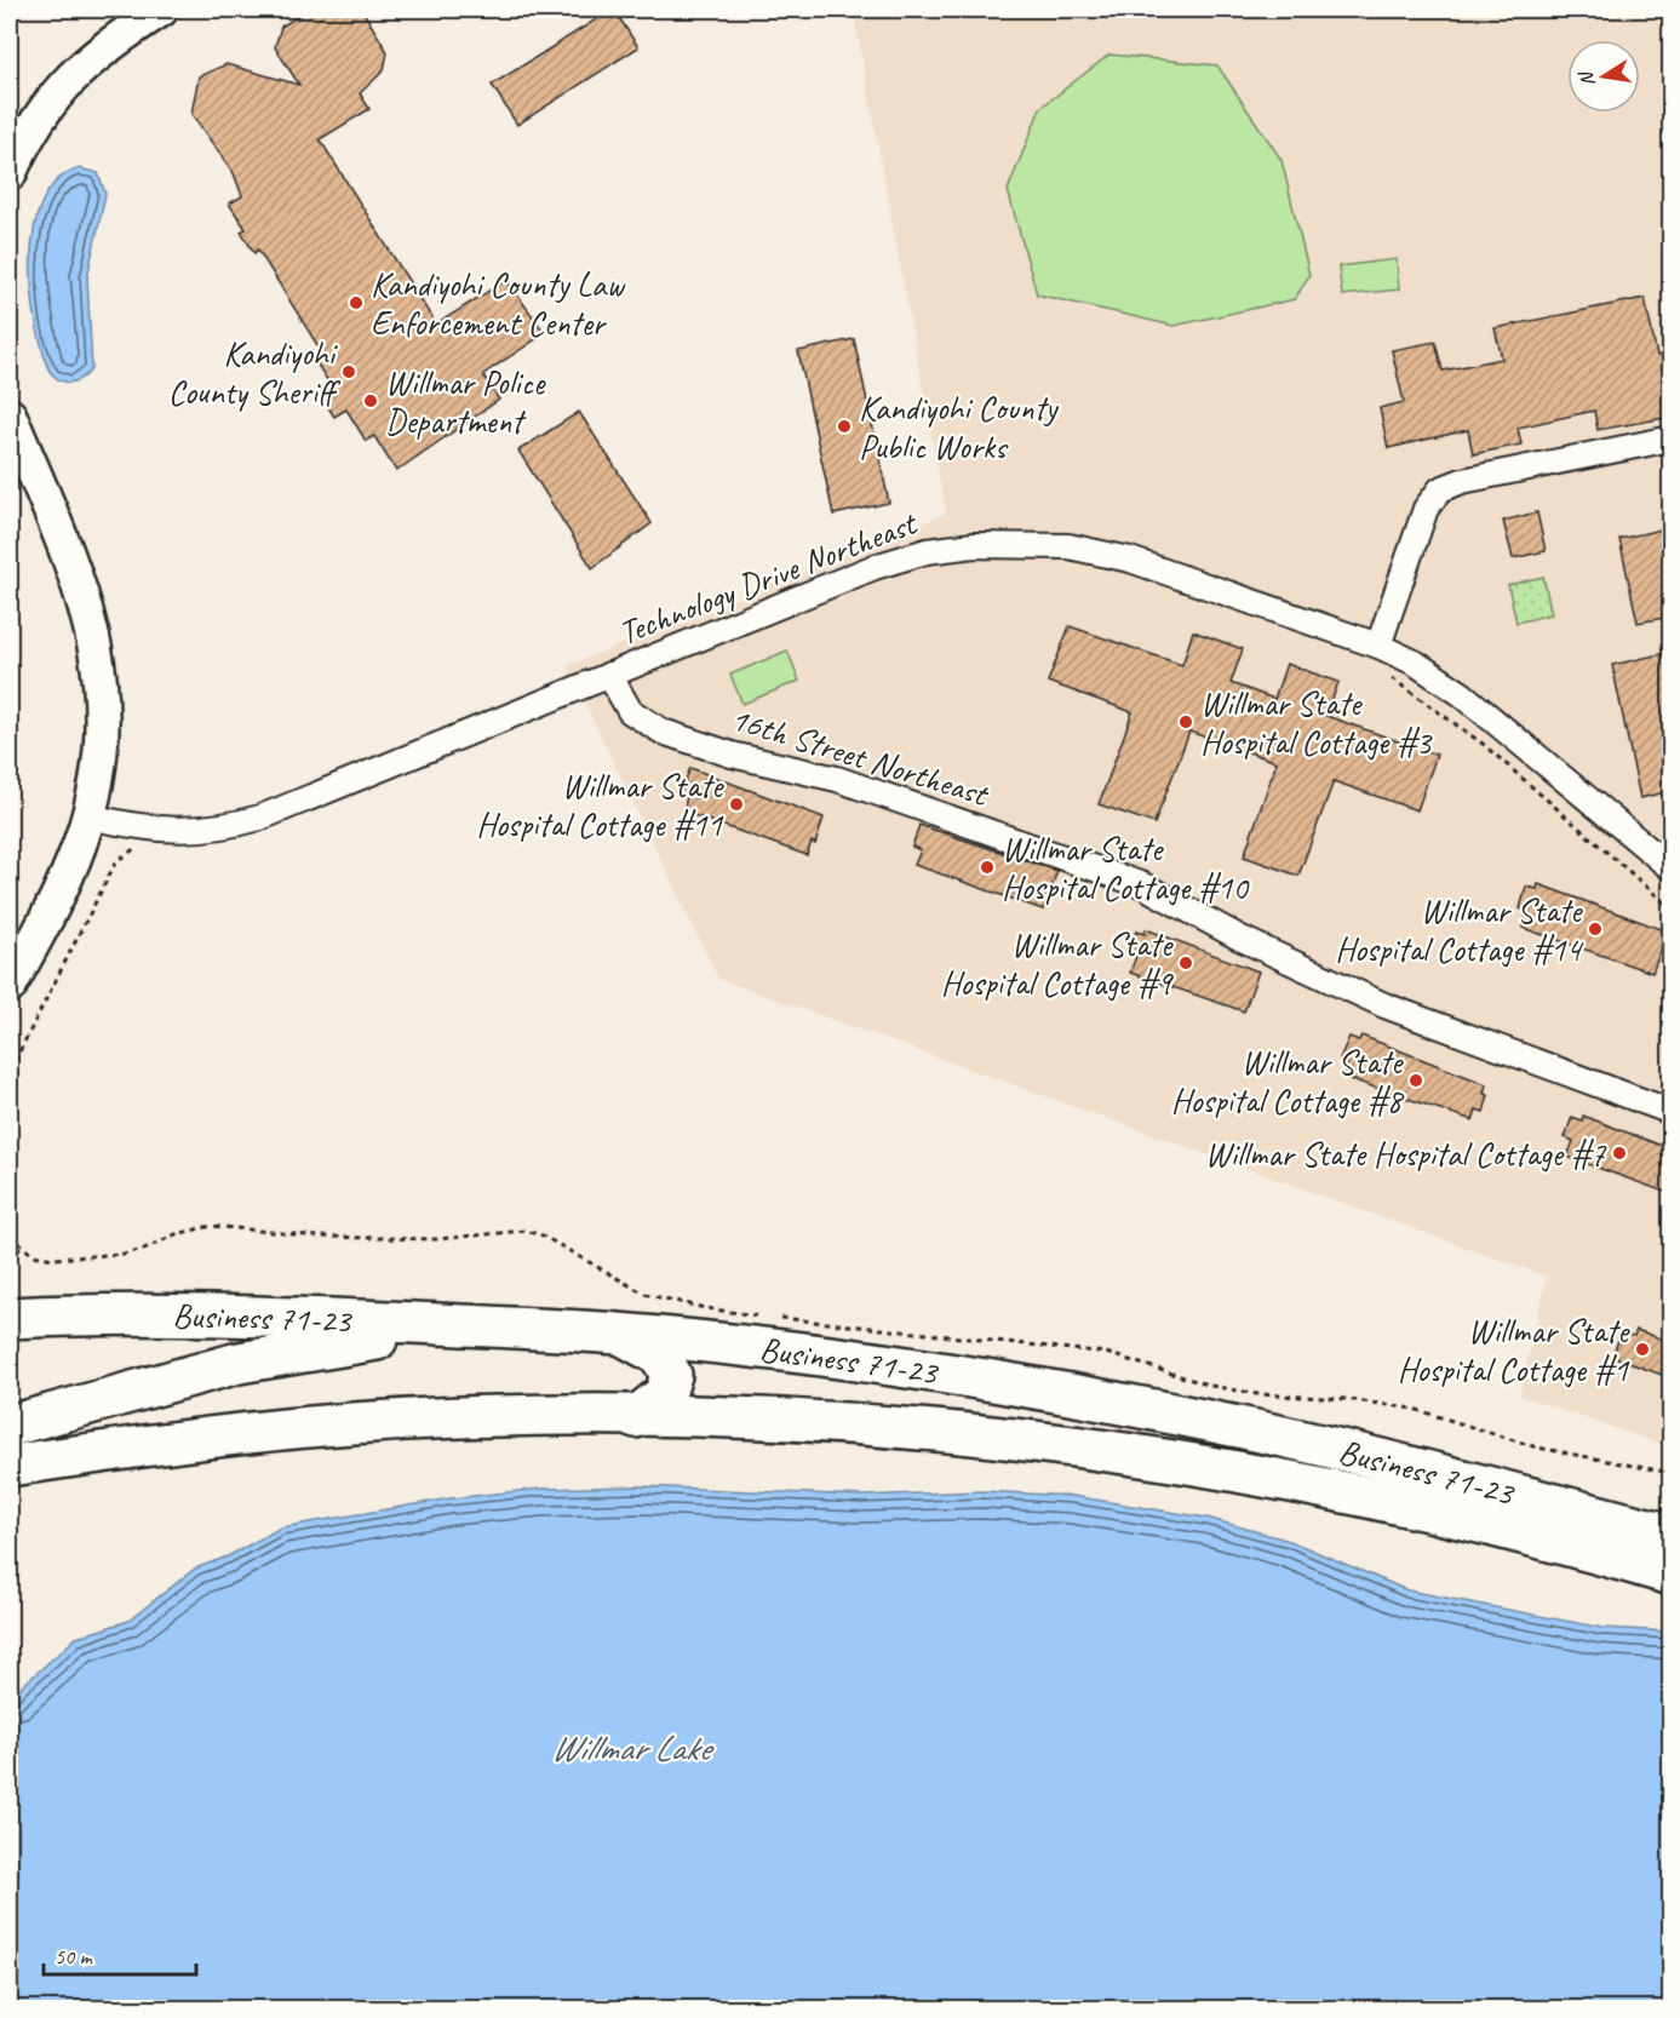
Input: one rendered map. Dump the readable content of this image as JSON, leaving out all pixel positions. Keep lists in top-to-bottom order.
{
  "streets": {
    "highway": ["Business 71-23"],
    "street": ["Technology Drive Northeast", "16th Street Northeast"]
  },
  "crossings": [
    ["Technology Drive Northeast", "16th Street Northeast"]
  ],
  "water": ["Willmar Lake"],
  "places": [
    "Kandiyohi County Law Enforcement Center",
    "Kandiyohi County Sheriff",
    "Willmar Police Department",
    "Kandiyohi County Public Works",
    "Willmar State Hospital Cottage #3",
    "Willmar State Hospital Cottage #11",
    "Willmar State Hospital Cottage #10",
    "Willmar State Hospital Cottage #14",
    "Willmar State Hospital Cottage #9",
    "Willmar State Hospital Cottage #8",
    "Willmar State Hospital Cottage #7",
    "Willmar State Hospital Cottage #1"
  ],
  "scale_bar": "50 m",
  "north": "left"
}
